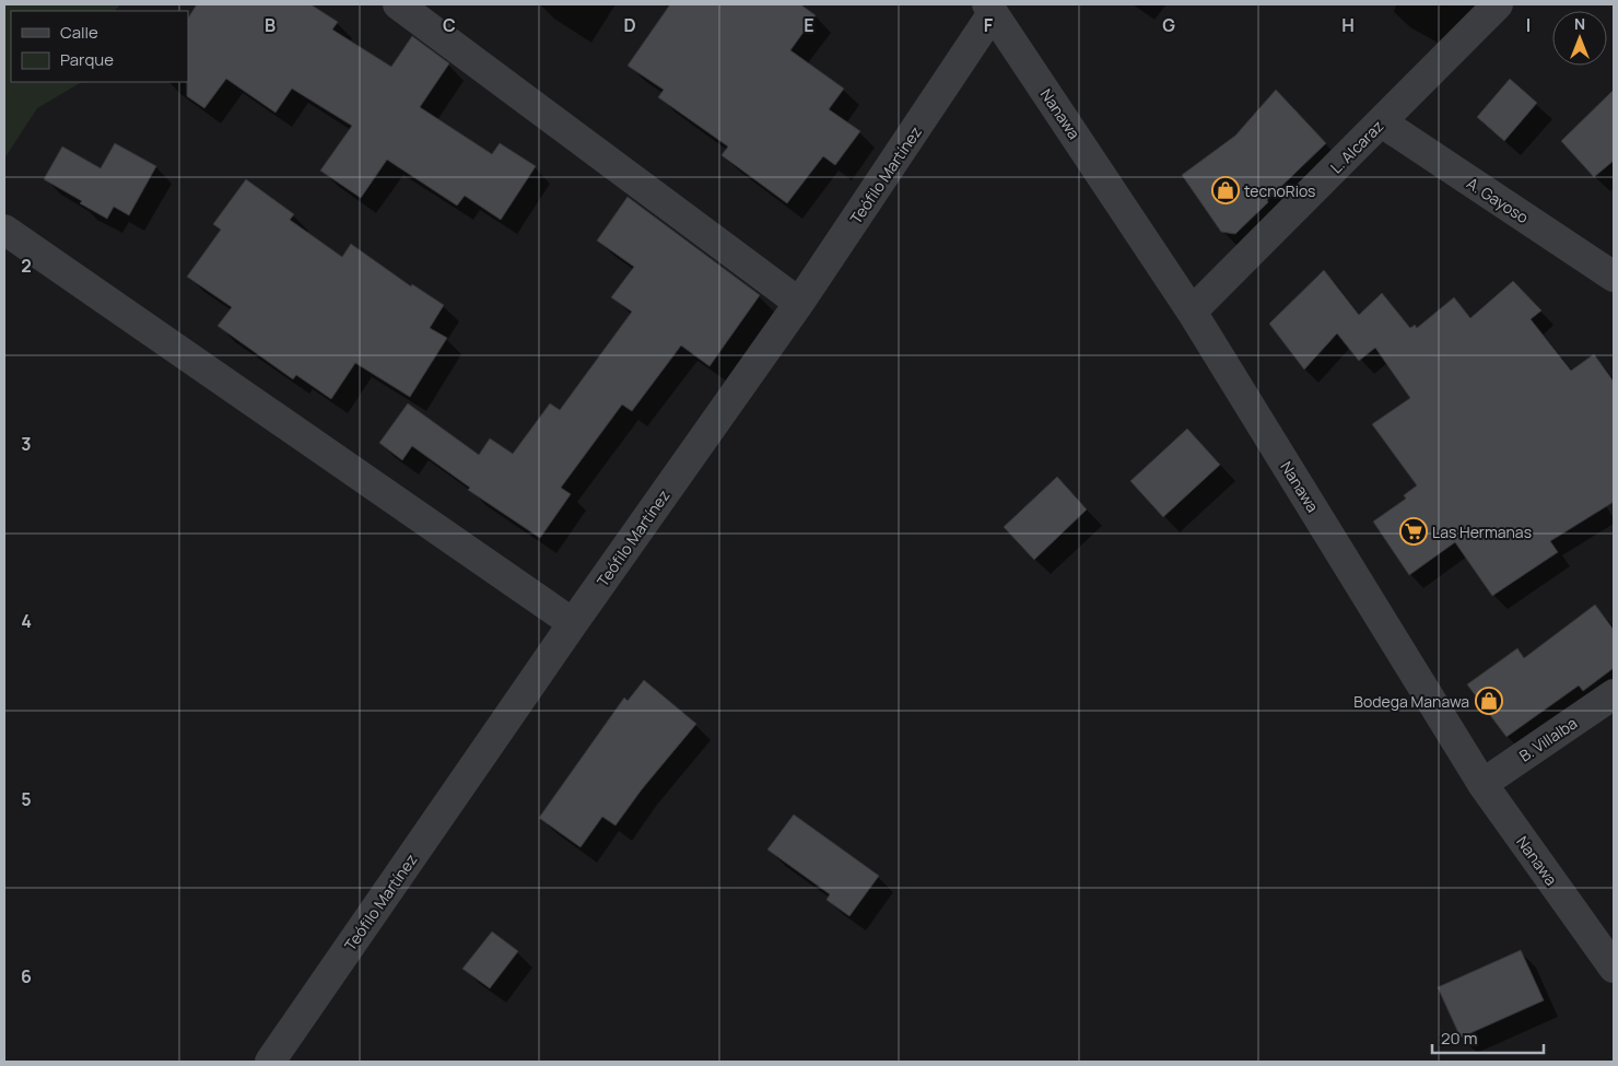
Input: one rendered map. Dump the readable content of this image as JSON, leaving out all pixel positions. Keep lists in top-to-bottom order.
{
  "streets": {
    "street": [
      "Nanawa",
      "L. Alcaraz",
      "Teófilo Martínez",
      "A. Gayoso",
      "B. Villalba"
    ]
  },
  "crossings": [
    ["Nanawa", "L. Alcaraz"],
    ["Nanawa", "Teófilo Martínez"],
    ["Nanawa", "B. Villalba"],
    ["L. Alcaraz", "A. Gayoso"]
  ],
  "places": {
    "shop": ["tecnoRios", "Bodega Manawa"],
    "supermarket": ["Las Hermanas"]
  },
  "legend": ["Calle", "Parque"],
  "scale_bar": "20 m",
  "north": "top",
  "grid": {
    "columns": [
      "B",
      "C",
      "D",
      "E",
      "F",
      "G",
      "H",
      "I"
    ],
    "rows": [
      "2",
      "3",
      "4",
      "5",
      "6"
    ]
  }
}
